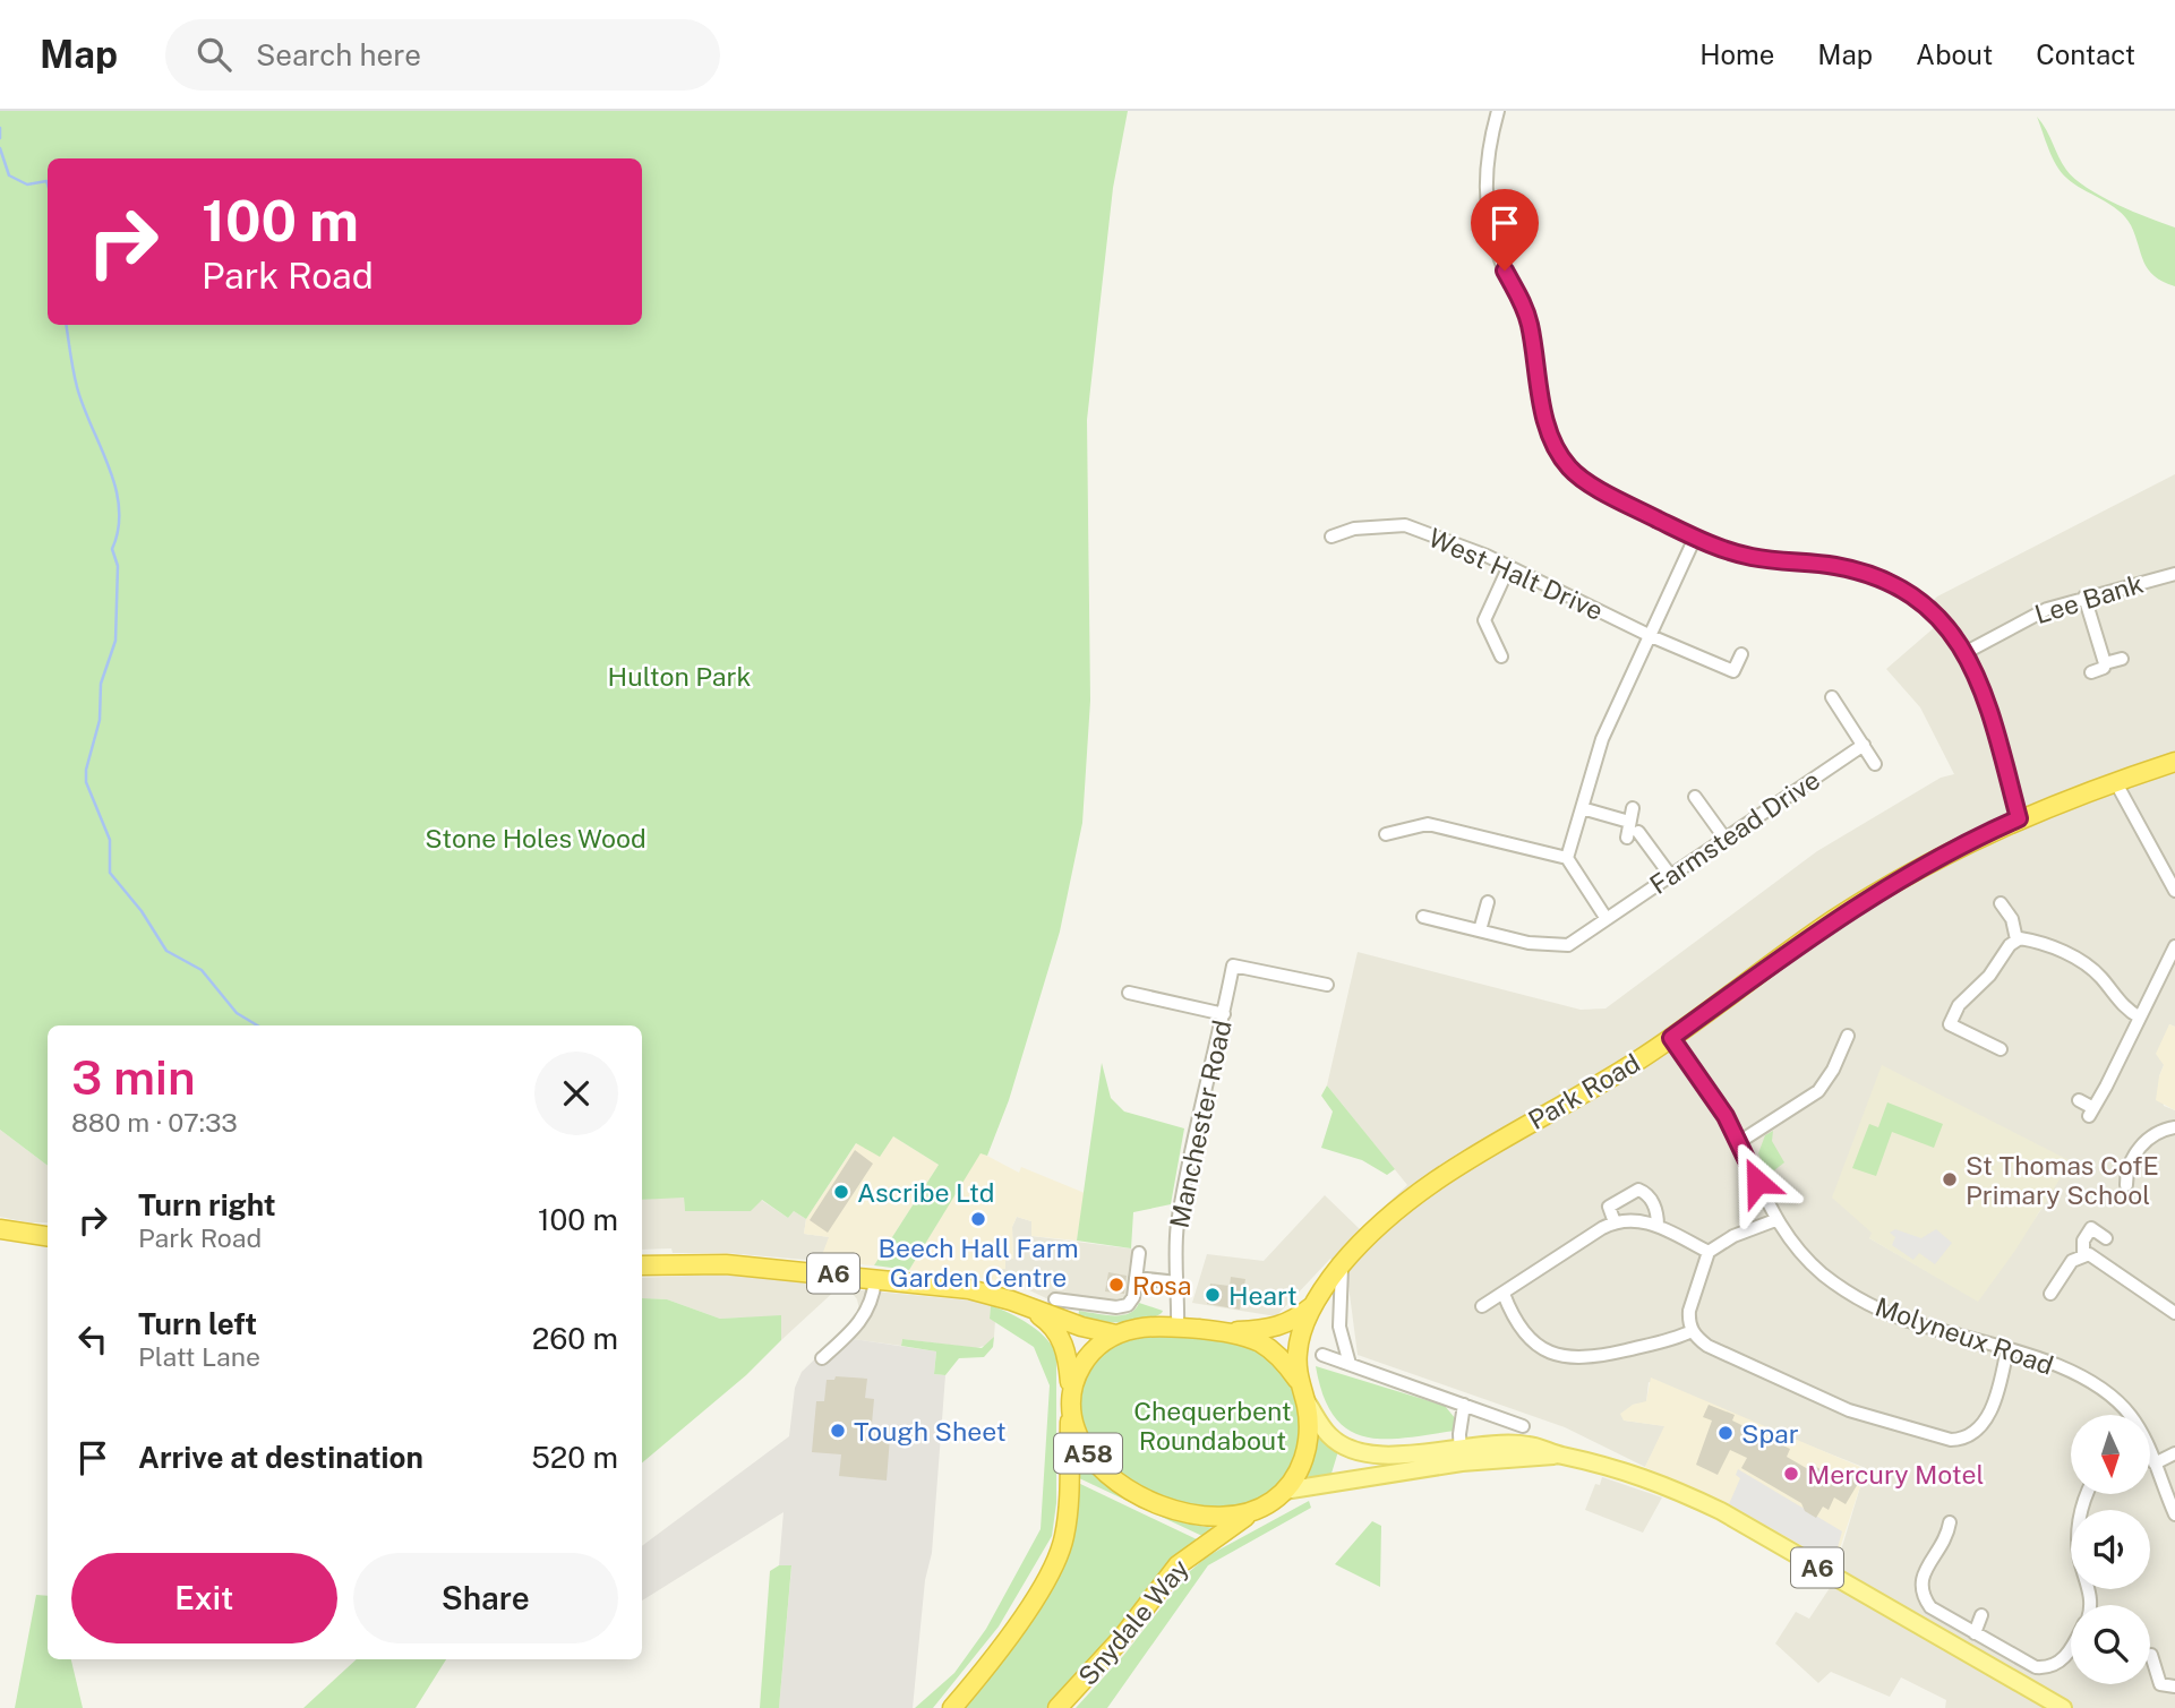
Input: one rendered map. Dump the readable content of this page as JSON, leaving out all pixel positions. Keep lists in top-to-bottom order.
{
  "streets": {
    "highway": [
      "Park Road",
      "A6",
      "A58",
      "Snydale Way"
    ],
    "street": [
      "West Halt Drive",
      "Lee Bank",
      "Farmstead Drive",
      "Manchester Road",
      "Molyneux Road"
    ]
  },
  "crossings": [
    ["Park Road", "Manchester Road"],
    ["Park Road", "A6"],
    ["Park Road", "Molyneux Road"],
    ["Park Road", "A58"],
    ["Park Road", "Snydale Way"],
    ["Manchester Road", "A6"],
    ["Manchester Road", "A58"],
    ["Manchester Road", "Snydale Way"],
    ["A6", "A58"],
    ["A6", "Snydale Way"],
    ["A58", "Snydale Way"]
  ],
  "parks": ["Hulton Park", "Stone Holes Wood", "Chequerbent Roundabout"],
  "places": [
    "St Thomas CofE Primary School",
    "Ascribe Ltd",
    "Beech Hall Farm Garden Centre",
    "Rosa",
    "Heart",
    "Tough Sheet",
    "Spar",
    "Mercury Motel"
  ],
  "north": "bottom",
  "page": {
    "header": "Map",
    "search": "Search here",
    "nav": [
      "Home",
      "Map",
      "About",
      "Contact"
    ],
    "turn": ["100 m", "Park Road"],
    "heading": ["3 min", "880 m · 07:33"],
    "list": [
      {
        "name": "Turn right",
        "note": "Park Road",
        "value": "100 m"
      },
      {
        "name": "Turn left",
        "note": "Platt Lane",
        "value": "260 m"
      },
      {
        "name": "Arrive at destination",
        "value": "520 m"
      }
    ],
    "buttons": ["Exit", "Share"]
  }
}
